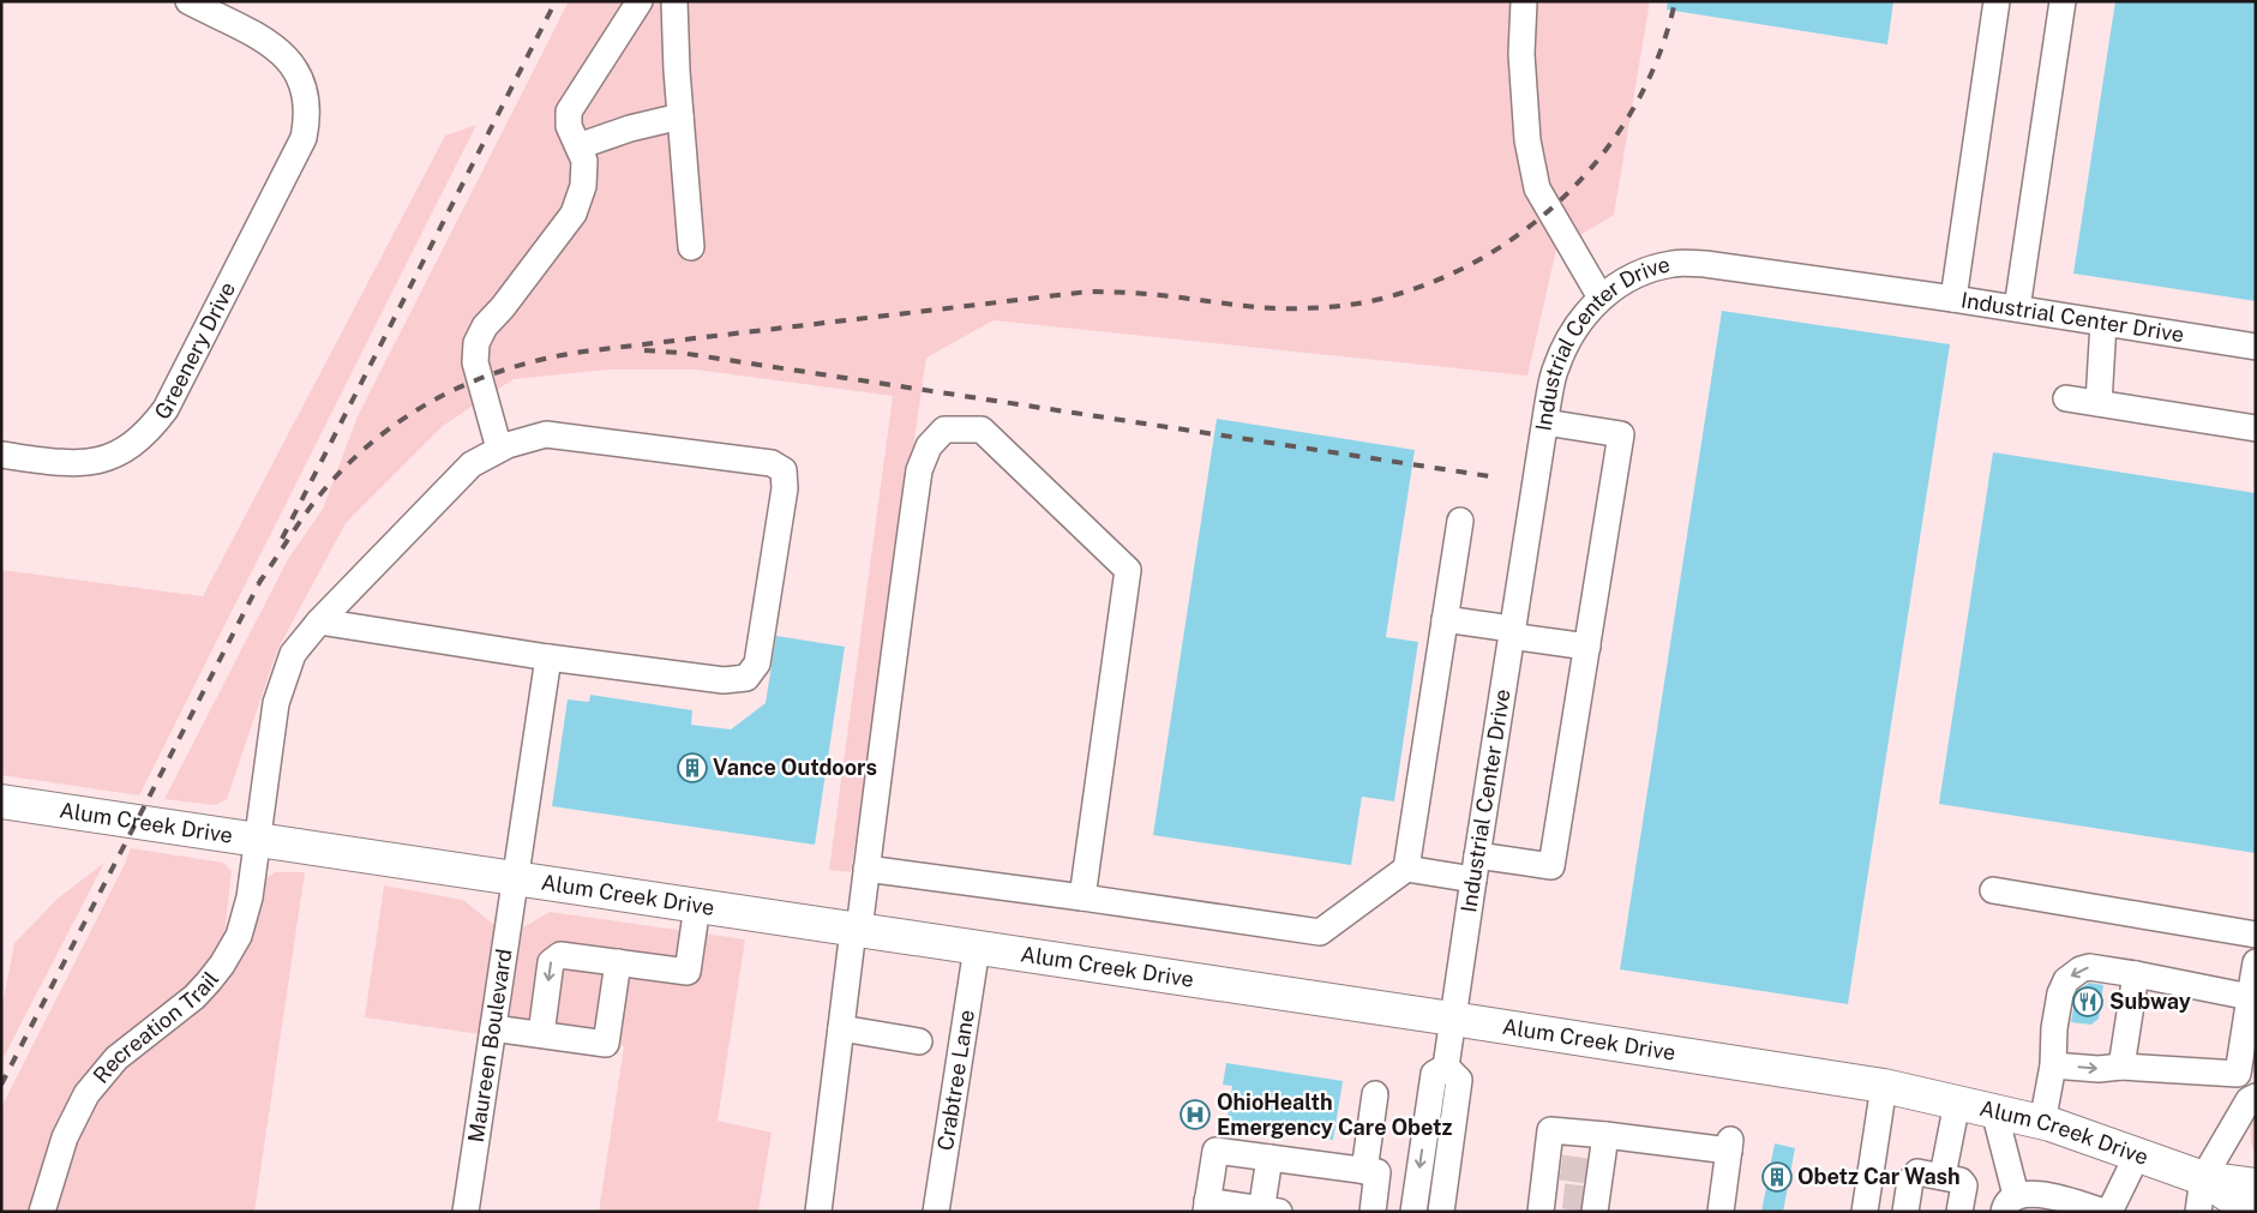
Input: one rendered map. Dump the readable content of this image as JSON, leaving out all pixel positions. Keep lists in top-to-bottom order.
{
  "streets": {
    "main road": ["Alum Creek Drive"],
    "street": [
      "Industrial Center Drive",
      "Greenery Drive",
      "Recreation Trail",
      "Maureen Boulevard",
      "Crabtree Lane"
    ]
  },
  "crossings": [
    ["Industrial Center Drive", "Alum Creek Drive"],
    ["Alum Creek Drive", "Recreation Trail"],
    ["Alum Creek Drive", "Maureen Boulevard"],
    ["Alum Creek Drive", "Crabtree Lane"],
    ["Recreation Trail", "Maureen Boulevard"]
  ],
  "places": {
    "building": ["Vance Outdoors", "Obetz Car Wash"],
    "restaurant": ["Subway"],
    "hospital": ["OhioHealth Emergency Care Obetz"]
  }
}
